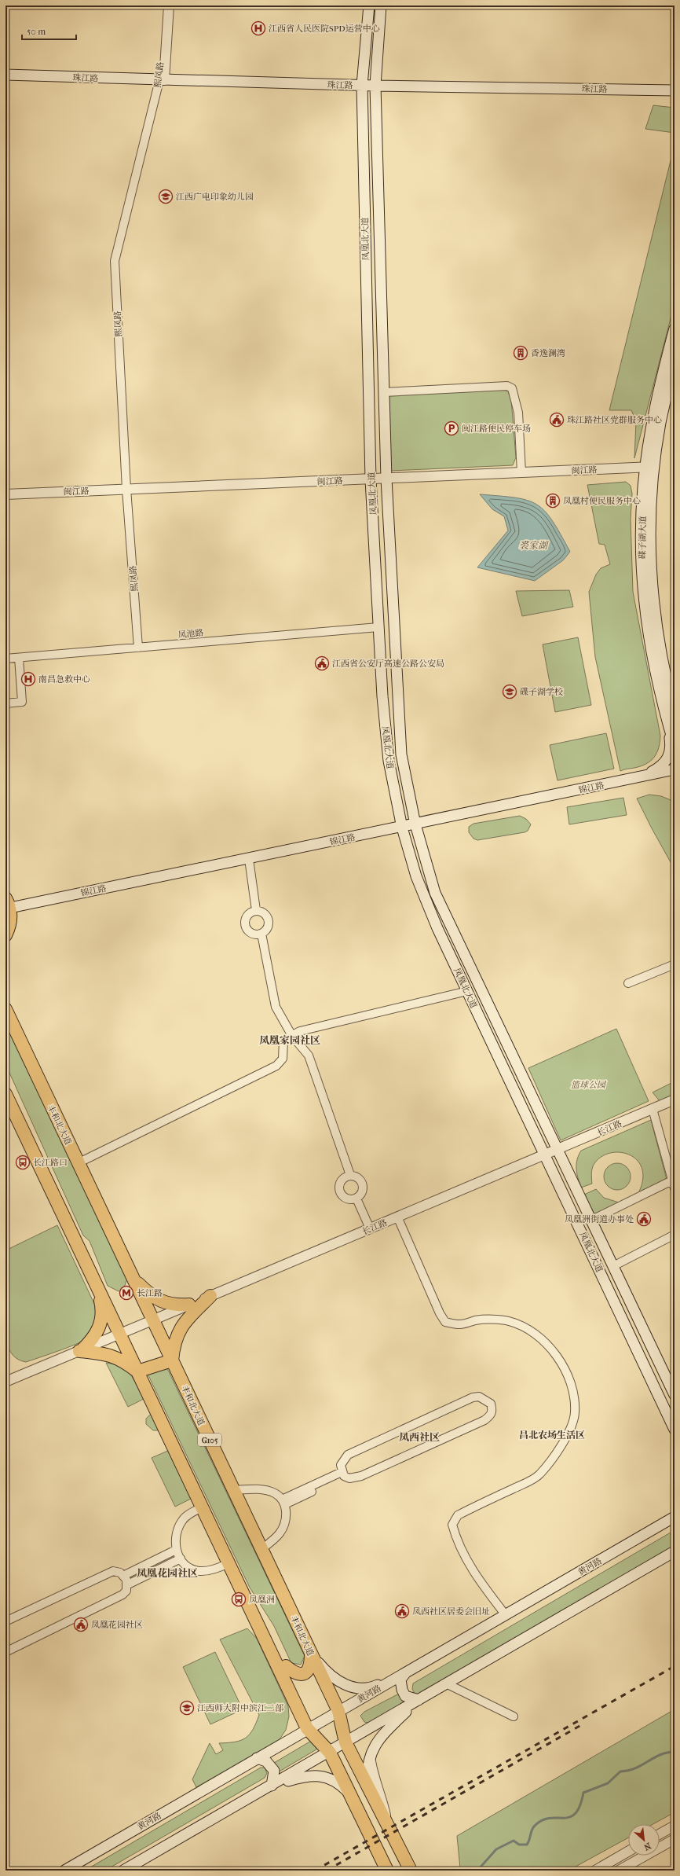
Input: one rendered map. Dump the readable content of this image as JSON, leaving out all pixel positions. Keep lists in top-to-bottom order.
{
  "streets": {
    "highway": ["丰和北大道", "G105"],
    "main road": [
      "珠江路",
      "凤凰北大道",
      "碟子湖大道",
      "锦江路",
      "黄河路"
    ],
    "street": [
      "熙凤路",
      "闽江路",
      "凤池路",
      "长江路"
    ]
  },
  "crossings": [
    ["熙凤路", "珠江路"],
    ["熙凤路", "闽江路"],
    ["熙凤路", "凤池路"],
    ["珠江路", "凤凰北大道"],
    ["凤凰北大道", "闽江路"],
    ["凤凰北大道", "凤池路"],
    ["凤凰北大道", "锦江路"],
    ["凤凰北大道", "长江路"],
    ["闽江路", "碟子湖大道"],
    ["丰和北大道", "长江路"],
    ["丰和北大道", "黄河路"]
  ],
  "districts": [
    "凤凰家园社区",
    "昌北农场生活区",
    "凤西社区",
    "凤凰花园社区"
  ],
  "water": ["裘家湖"],
  "parks": ["篮球公园"],
  "places": {
    "hospital": ["江西省人民医院SPD运营中心", "南昌急救中心"],
    "school or university": ["江西广电印象幼儿园", "碟子湖学校", "江西师大附中滨江二部"],
    "building": ["香逸澜湾", "凤凰村便民服务中心"],
    "public building": [
      "珠江路社区党群服务中心",
      "江西省公安厅高速公路公安局",
      "凤凰洲街道办事处",
      "凤西社区居委会旧址",
      "凤凰花园社区"
    ],
    "parking": ["闽江路便民停车场"],
    "bus stop": ["长江路口", "凤凰洲"],
    "metro station": ["长江路"]
  },
  "scale_bar": "50 m",
  "north": "bottom right"
}
